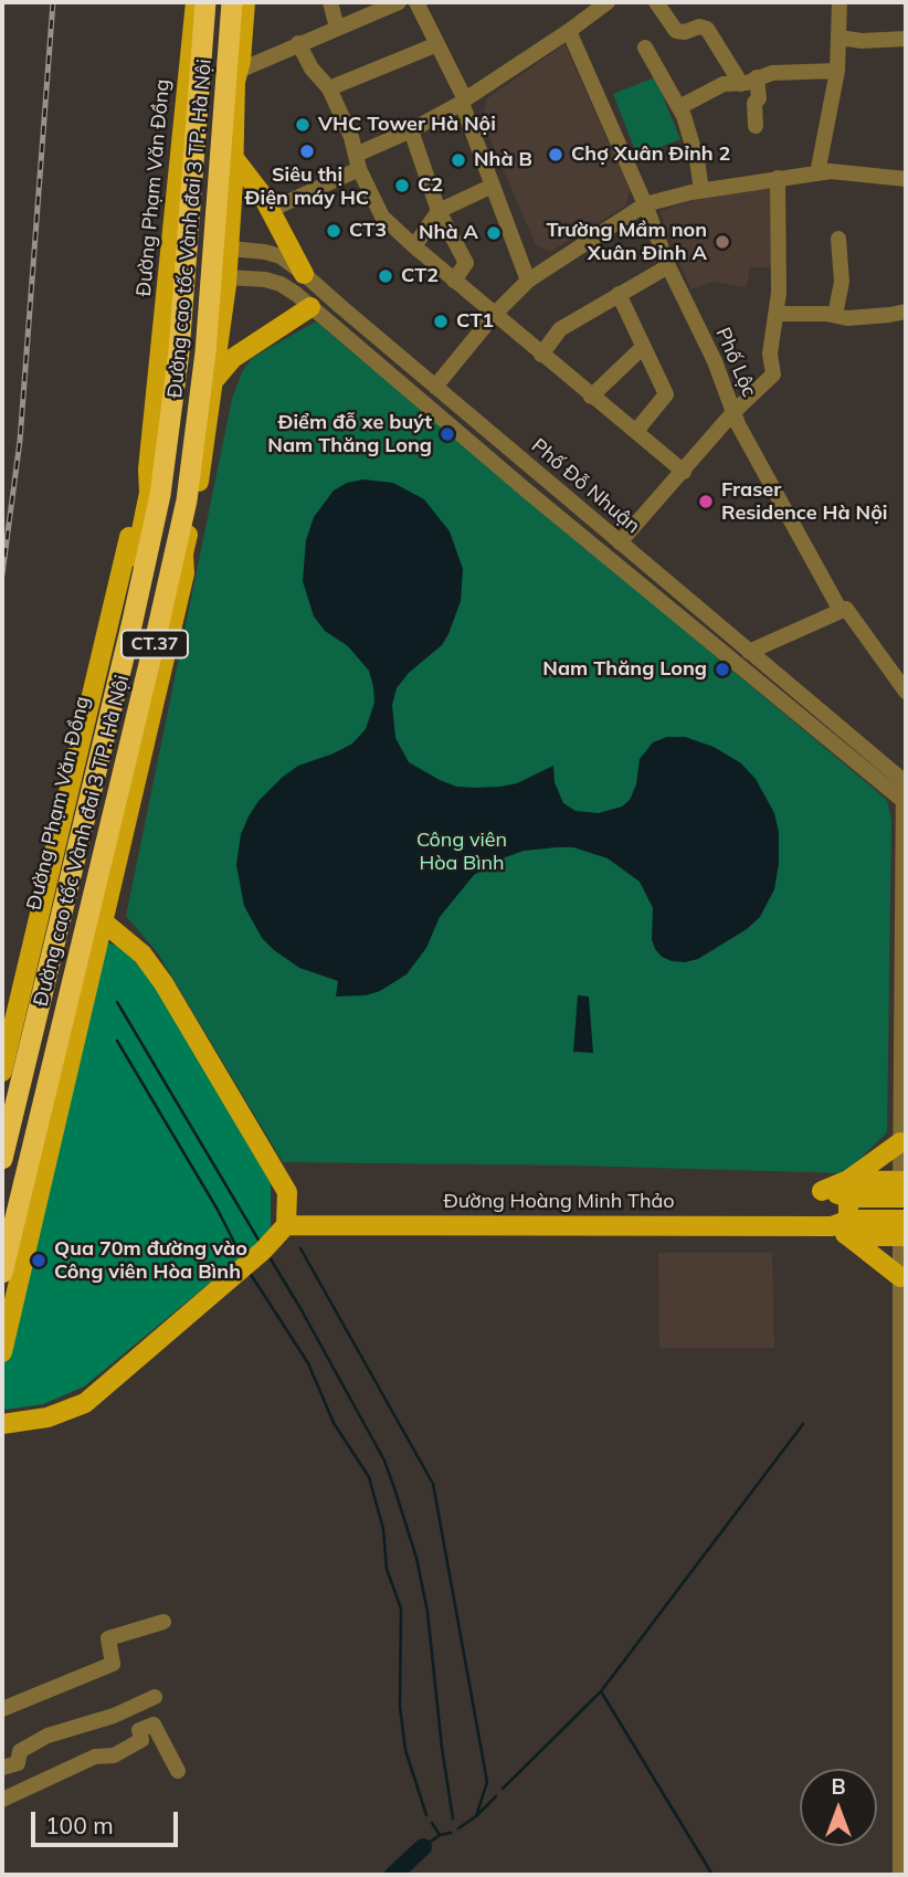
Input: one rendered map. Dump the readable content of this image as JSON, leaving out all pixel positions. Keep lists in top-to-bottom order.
{
  "streets": {
    "highway": ["Đường cao tốc Vành đai 3 TP. Hà Nội", "CT.37"],
    "main road": ["Đường Phạm Văn Đồng", "Đường Hoàng Minh Thảo"],
    "street": ["Phố Lộc", "Phố Đỗ Nhuận"]
  },
  "parks": ["Công viên Hòa Bình"],
  "places": [
    "VHC Tower Hà Nội",
    "Siêu thị Điện máy HC",
    "Chợ Xuân Đỉnh 2",
    "Nhà B",
    "C2",
    "CT3",
    "Nhà A",
    "Trường Mầm non Xuân Đỉnh A",
    "CT2",
    "CT1",
    "Điểm đỗ xe buýt Nam Thăng Long",
    "Fraser Residence Hà Nội",
    "Nam Thăng Long",
    "Qua 70m đường vào Công viên Hòa Bình"
  ],
  "scale_bar": "100 m",
  "north": "top"
}
